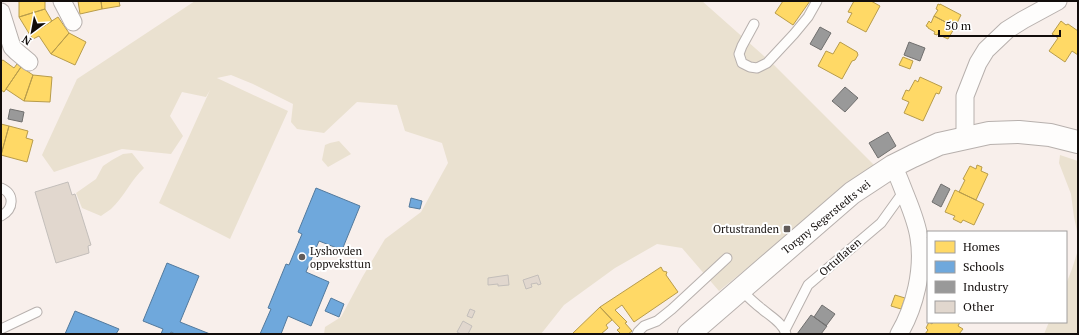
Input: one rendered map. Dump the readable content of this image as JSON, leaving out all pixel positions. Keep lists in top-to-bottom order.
{
  "streets": {
    "main road": ["Torgny Segerstedts vei"],
    "lane": ["Ortuflaten"]
  },
  "crossings": [
    ["Torgny Segerstedts vei", "Ortuflaten"]
  ],
  "places": {
    "transit": ["Ortustranden"],
    "other": ["Lyshovden oppveksttun"]
  },
  "legend": [
    "Homes",
    "Schools",
    "Industry",
    "Other"
  ],
  "scale_bar": "50 m",
  "north": "bottom left"
}
